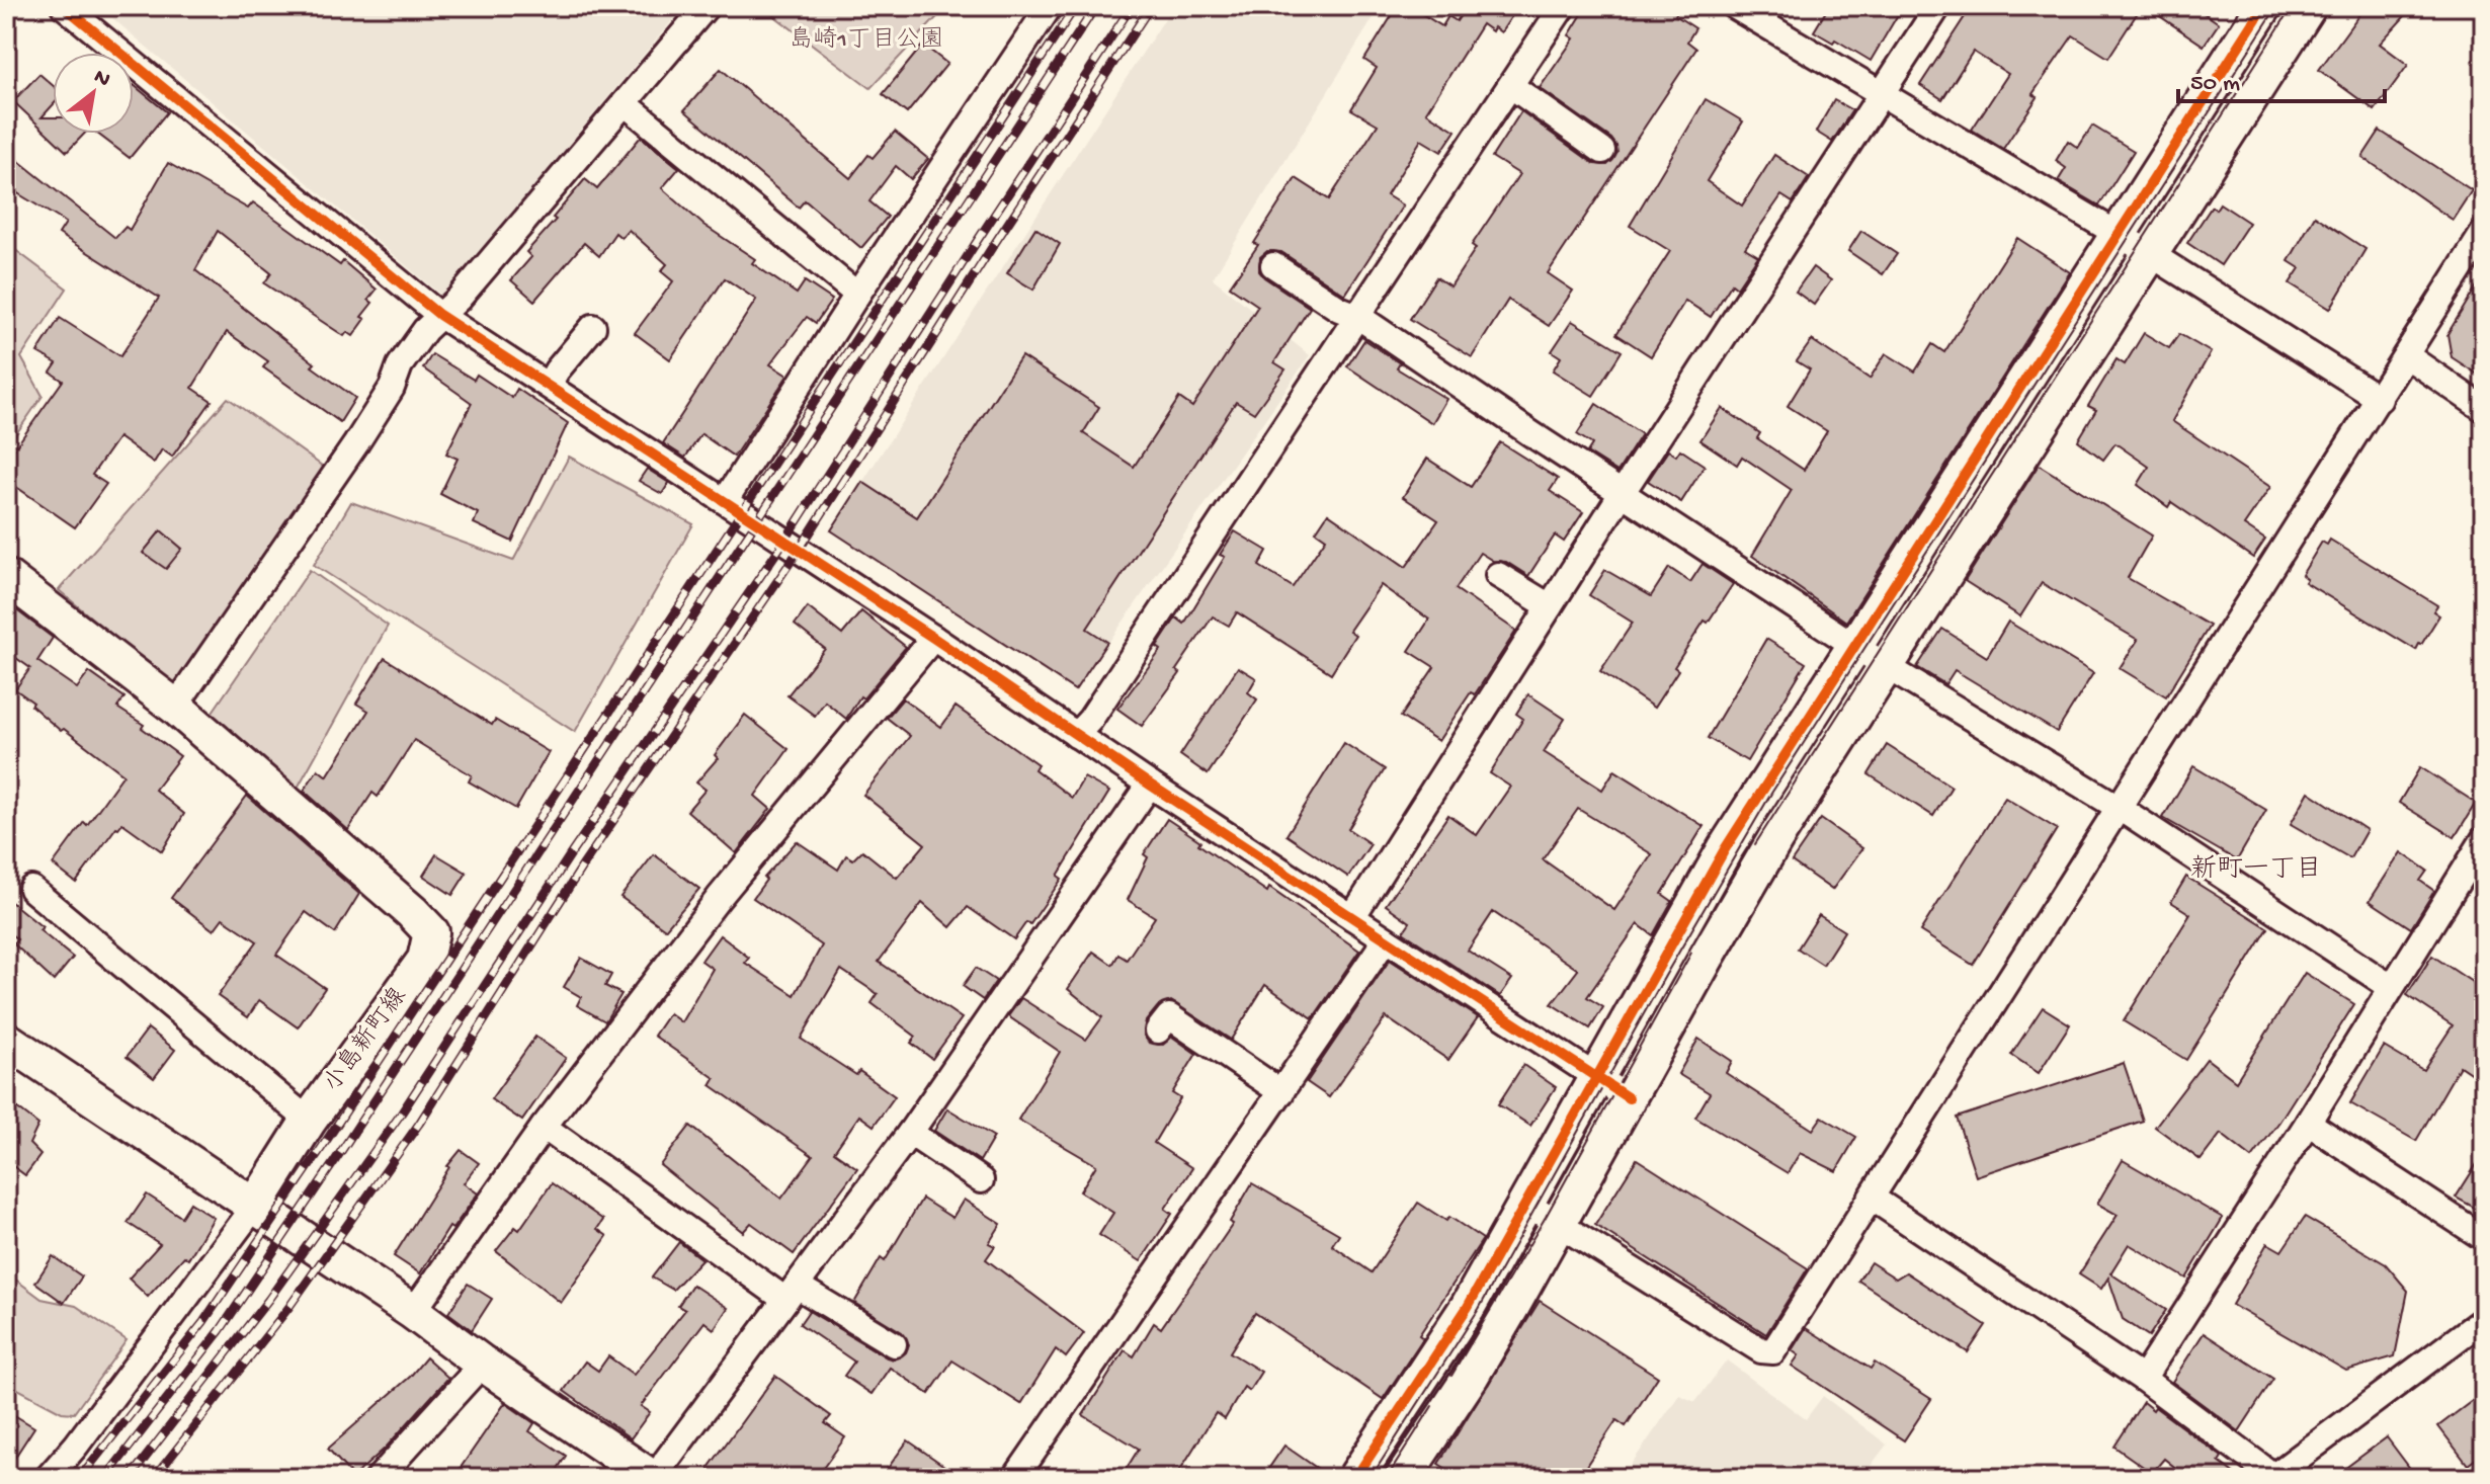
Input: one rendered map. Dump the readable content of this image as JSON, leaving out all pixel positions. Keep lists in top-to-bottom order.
{
  "streets": {
    "street": ["小島新町線"]
  },
  "districts": ["新町一丁目"],
  "parks": ["島崎1丁目公園"],
  "scale_bar": "50 m",
  "north": "top right"
}
